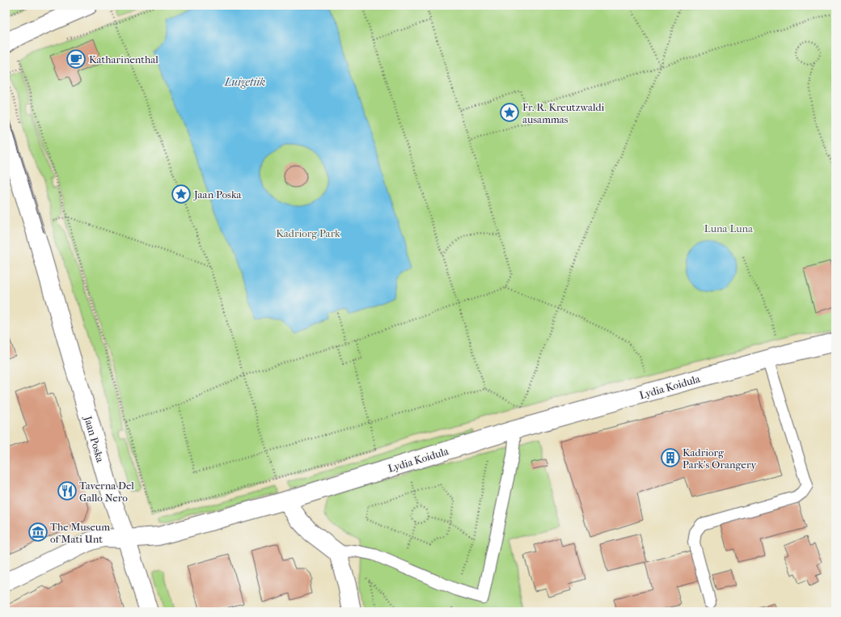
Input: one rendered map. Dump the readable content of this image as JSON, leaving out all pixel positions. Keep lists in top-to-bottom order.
{
  "streets": {
    "street": ["Lydia Koidula", "Jaan Poska"]
  },
  "crossings": [
    ["Lydia Koidula", "Jaan Poska"]
  ],
  "water": ["Luigetiik"],
  "parks": ["Luna Luna", "Kadriorg Park"],
  "places": {
    "cafe": ["Katharinenthal"],
    "place": ["Fr. R. Kreutzwaldi ausammas", "Jaan Poska"],
    "building": ["Kadriorg Park’s Orangery"],
    "restaurant": ["Taverna Del Gallo Nero"],
    "museum": ["The Museum of Mati Unt"]
  }
}
